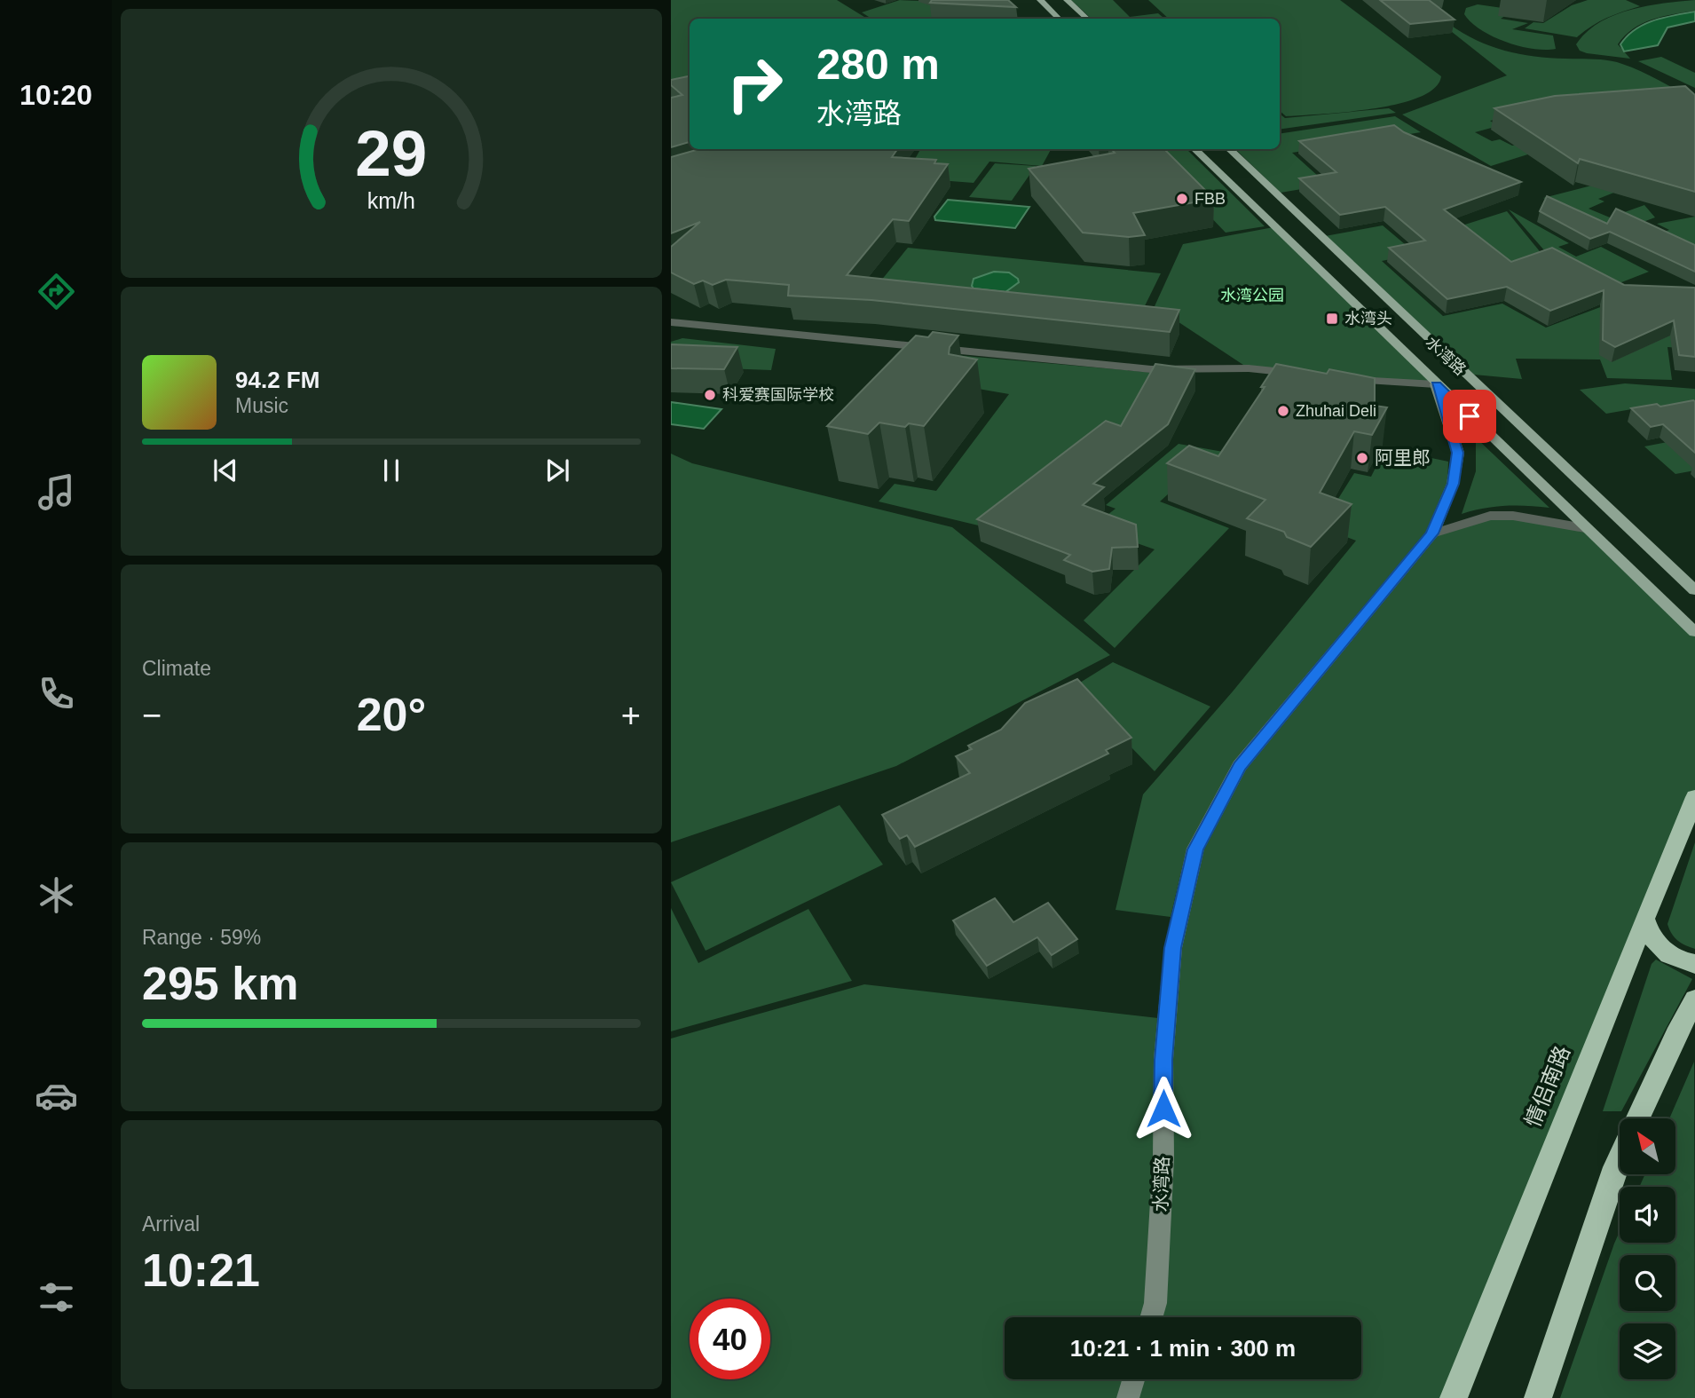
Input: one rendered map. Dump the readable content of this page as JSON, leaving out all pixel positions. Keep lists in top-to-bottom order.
{
  "streets": {
    "highway": ["情侣南路"],
    "main road": ["水湾路"]
  },
  "parks": ["水湾公园"],
  "places": {
    "other": [
      "FBB",
      "科爱赛国际学校",
      "Zhuhai Deli",
      "阿里郎"
    ],
    "transit": ["水湾头"]
  },
  "north": "top left",
  "page": {
    "tabs": "10:20",
    "turn": ["280 m", "水湾路"],
    "song": ["94.2 FM", "Music"],
    "tile": [
      "Climate",
      ["Range · 59%", "295 km"],
      ["Arrival", "10:21"]
    ],
    "heat": ["−", "20°", "+"],
    "limit": "40",
    "trip": "10:21 · 1 min · 300 m",
    "gauge": ["29", "km/h"]
  }
}
